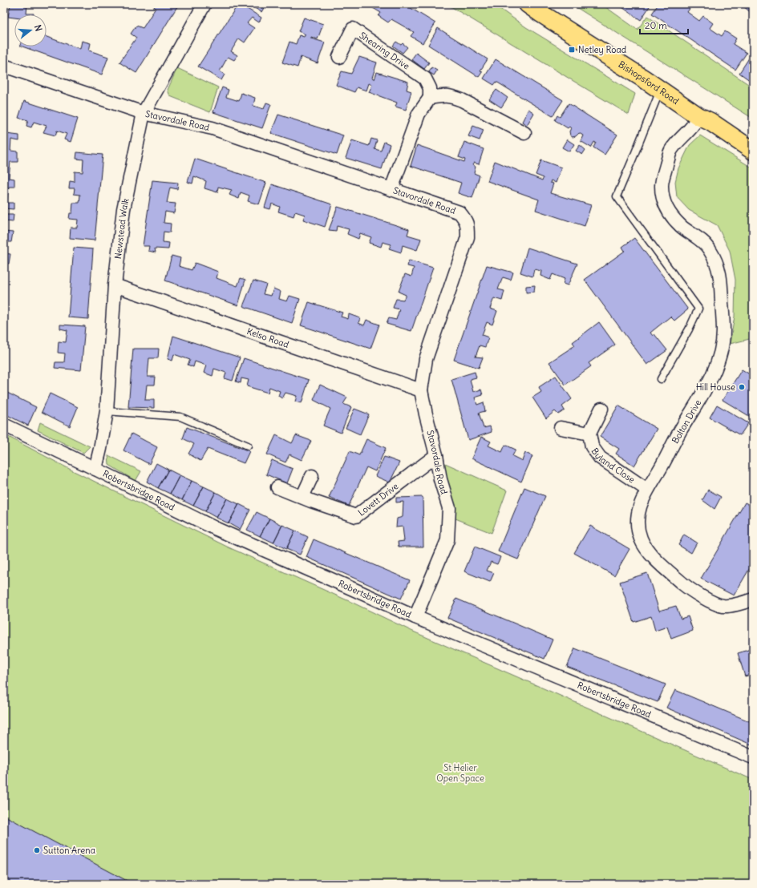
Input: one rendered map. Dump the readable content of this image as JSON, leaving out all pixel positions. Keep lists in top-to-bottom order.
{
  "streets": {
    "main road": ["Bishopsford Road"],
    "street": [
      "Shearing Drive",
      "Stavordale Road",
      "Newstead Walk",
      "Kelso Road",
      "Bolton Drive",
      "Byland Close",
      "Robertsbridge Road",
      "Lovett Drive"
    ]
  },
  "crossings": [
    ["Bishopsford Road", "Bolton Drive"],
    ["Stavordale Road", "Newstead Walk"],
    ["Stavordale Road", "Kelso Road"],
    ["Stavordale Road", "Robertsbridge Road"],
    ["Stavordale Road", "Lovett Drive"],
    ["Newstead Walk", "Kelso Road"],
    ["Newstead Walk", "Robertsbridge Road"],
    ["Bolton Drive", "Byland Close"]
  ],
  "parks": ["St Helier Open Space"],
  "places": {
    "transit": ["Netley Road"],
    "other": ["Hill House", "Sutton Arena"]
  },
  "scale_bar": "20 m",
  "north": "right"
}
